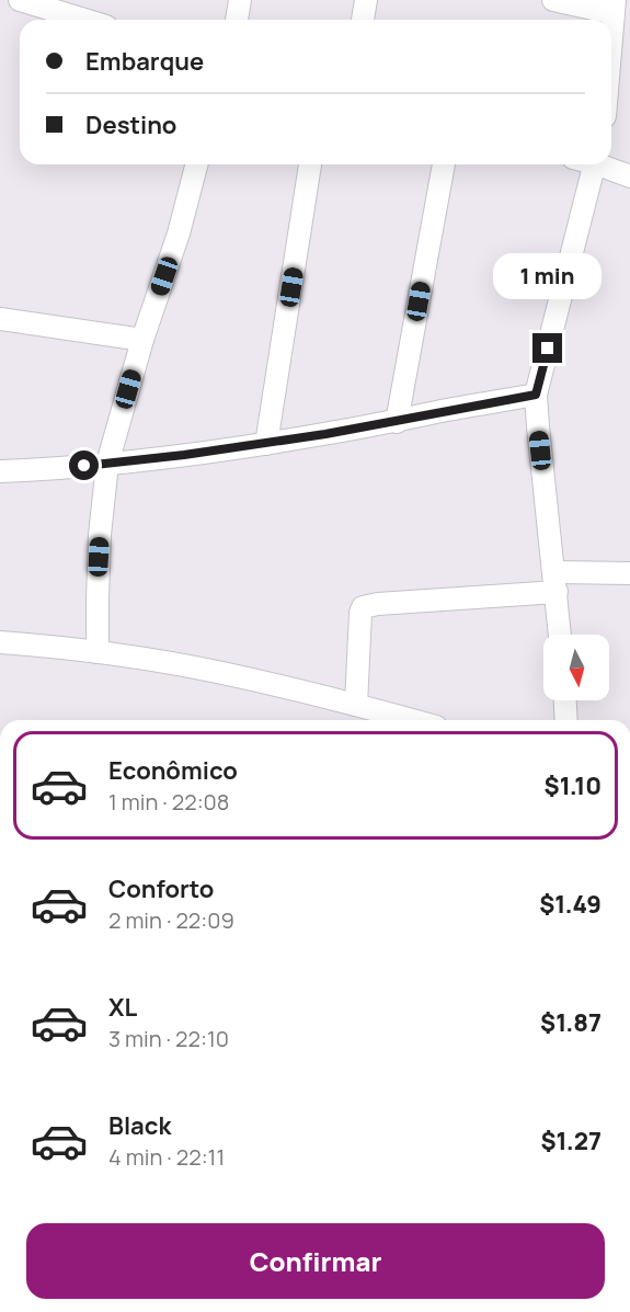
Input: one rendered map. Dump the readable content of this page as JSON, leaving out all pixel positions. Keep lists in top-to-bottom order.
{
  "north": "bottom",
  "page": {
    "banner": ["Embarque", "Destino"],
    "bubble": "1 min",
    "list": [
      {
        "name": "Econômico",
        "note": "1 min · 22:08",
        "value": "$1.10"
      },
      {
        "name": "Conforto",
        "note": "2 min · 22:09",
        "value": "$1.49"
      },
      {
        "name": "XL",
        "note": "3 min · 22:10",
        "value": "$1.87"
      },
      {
        "name": "Black",
        "note": "4 min · 22:11",
        "value": "$1.27"
      }
    ],
    "buttons": "Confirmar"
  }
}
